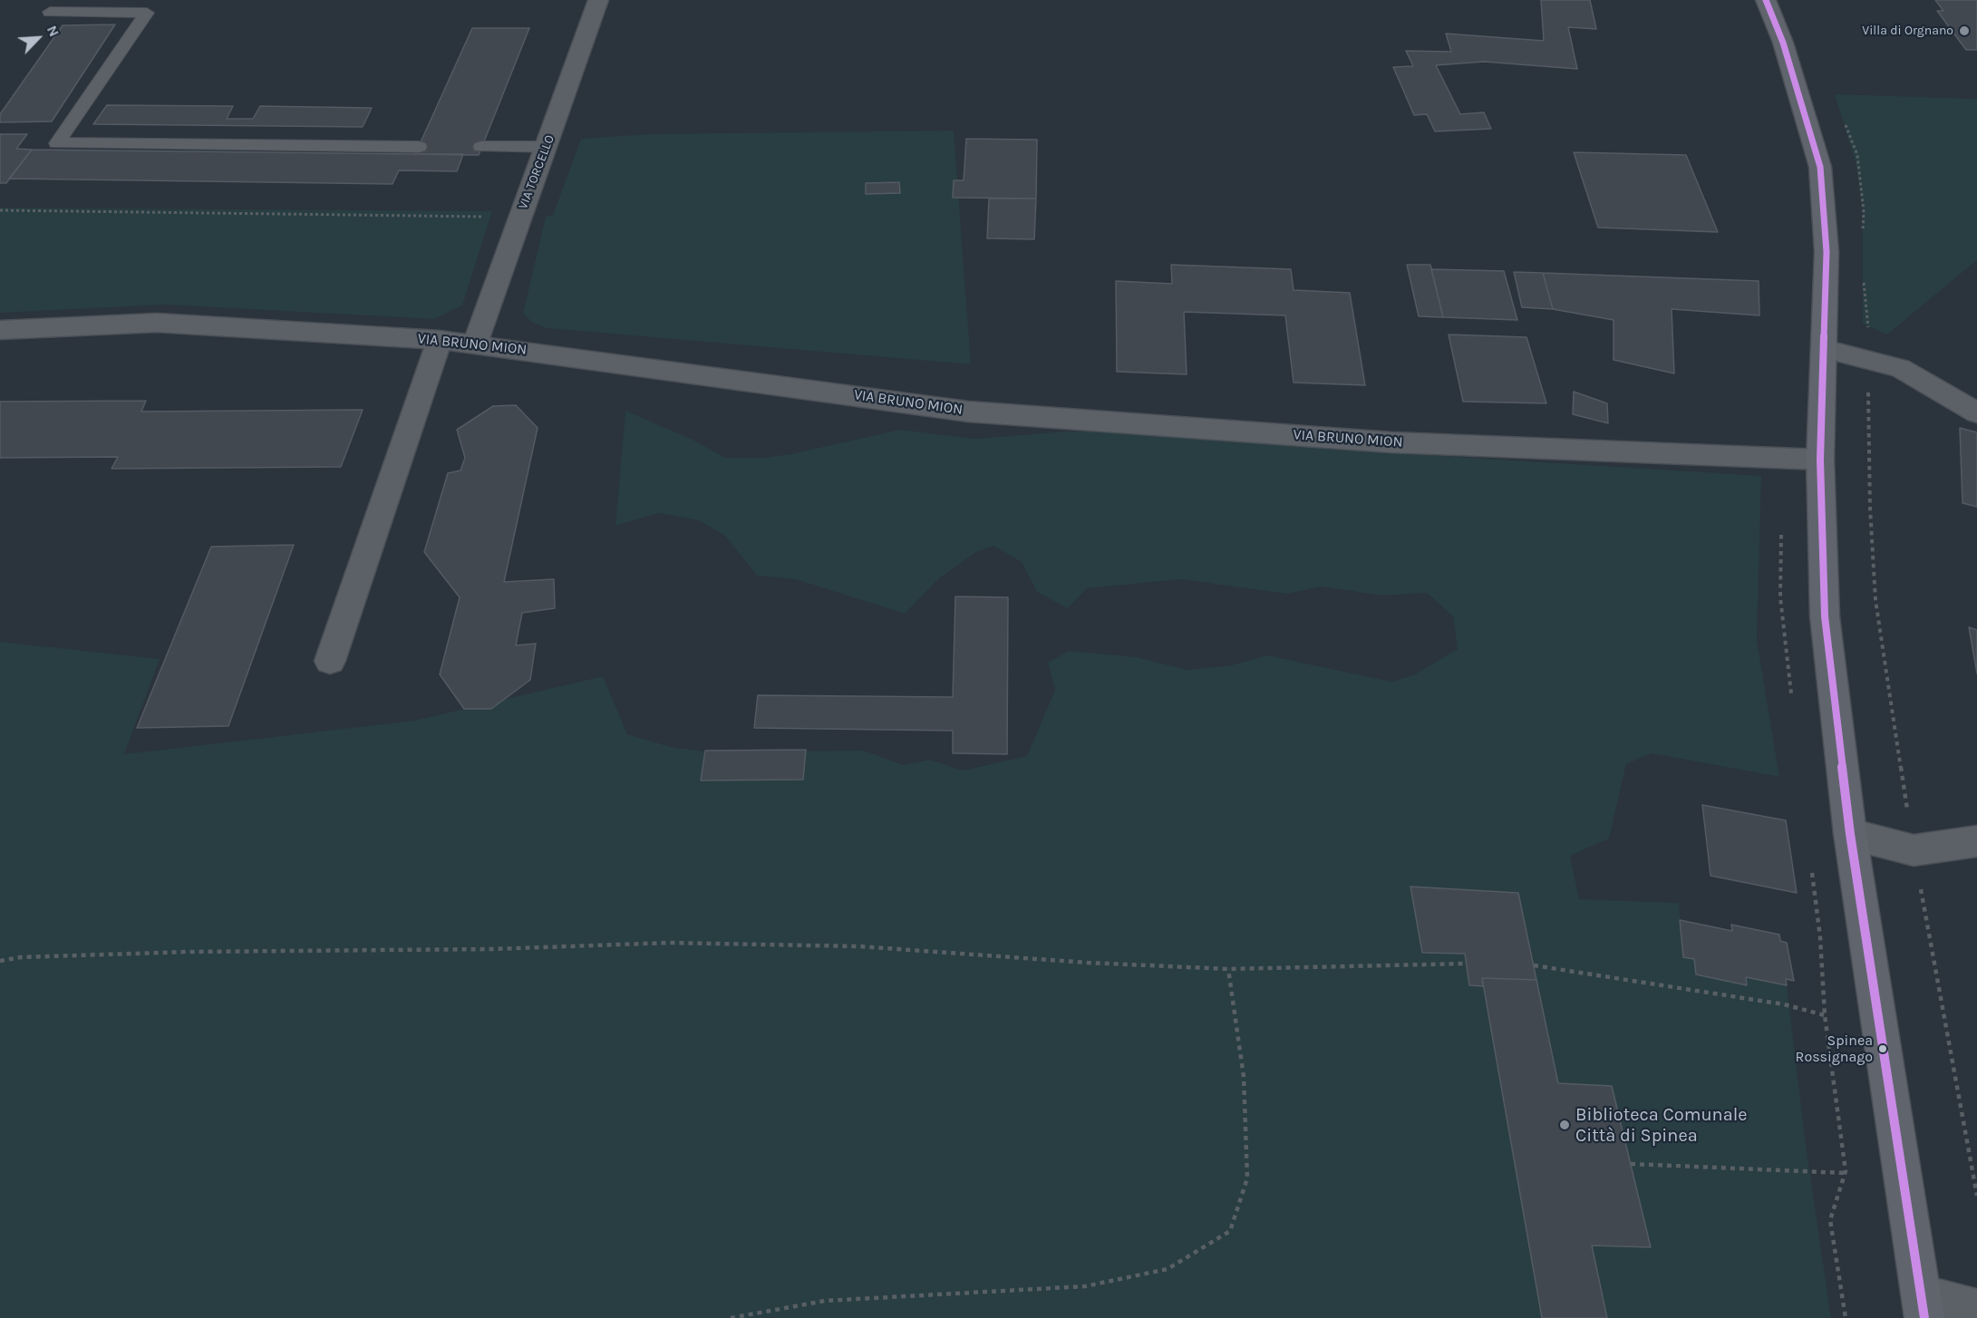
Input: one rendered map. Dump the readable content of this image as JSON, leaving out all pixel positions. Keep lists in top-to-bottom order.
{
  "streets": {
    "street": ["VIA TORCELLO", "VIA BRUNO MION"]
  },
  "crossings": [
    ["VIA TORCELLO", "VIA BRUNO MION"]
  ],
  "places": ["Villa di Orgnano", "Spinea Rossignago", "Biblioteca Comunale Città di Spinea"],
  "north": "top right"
}
